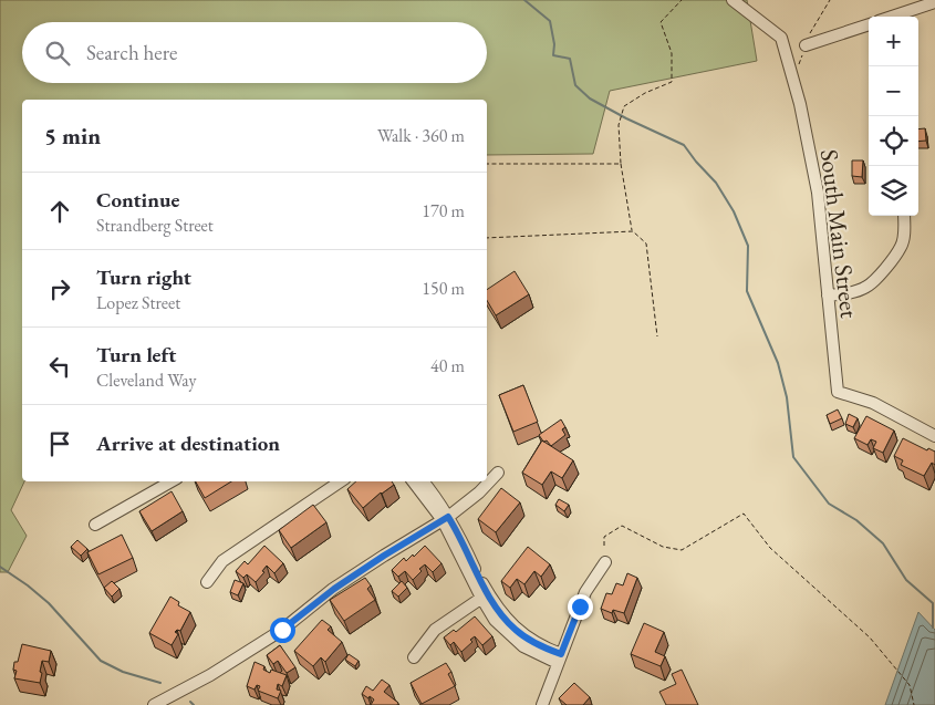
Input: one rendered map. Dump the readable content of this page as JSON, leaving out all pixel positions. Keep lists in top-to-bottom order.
{
  "streets": {
    "street": ["South Main Street"]
  },
  "page": {
    "map_buttons": ["+", "−"],
    "search": "Search here",
    "heading": ["5 min", "Walk · 360 m"],
    "list": [
      ["Continue", "Strandberg Street", "170 m"],
      ["Turn right", "Lopez Street", "150 m"],
      ["Turn left", "Cleveland Way", "40 m"],
      "Arrive at destination"
    ]
  }
}
